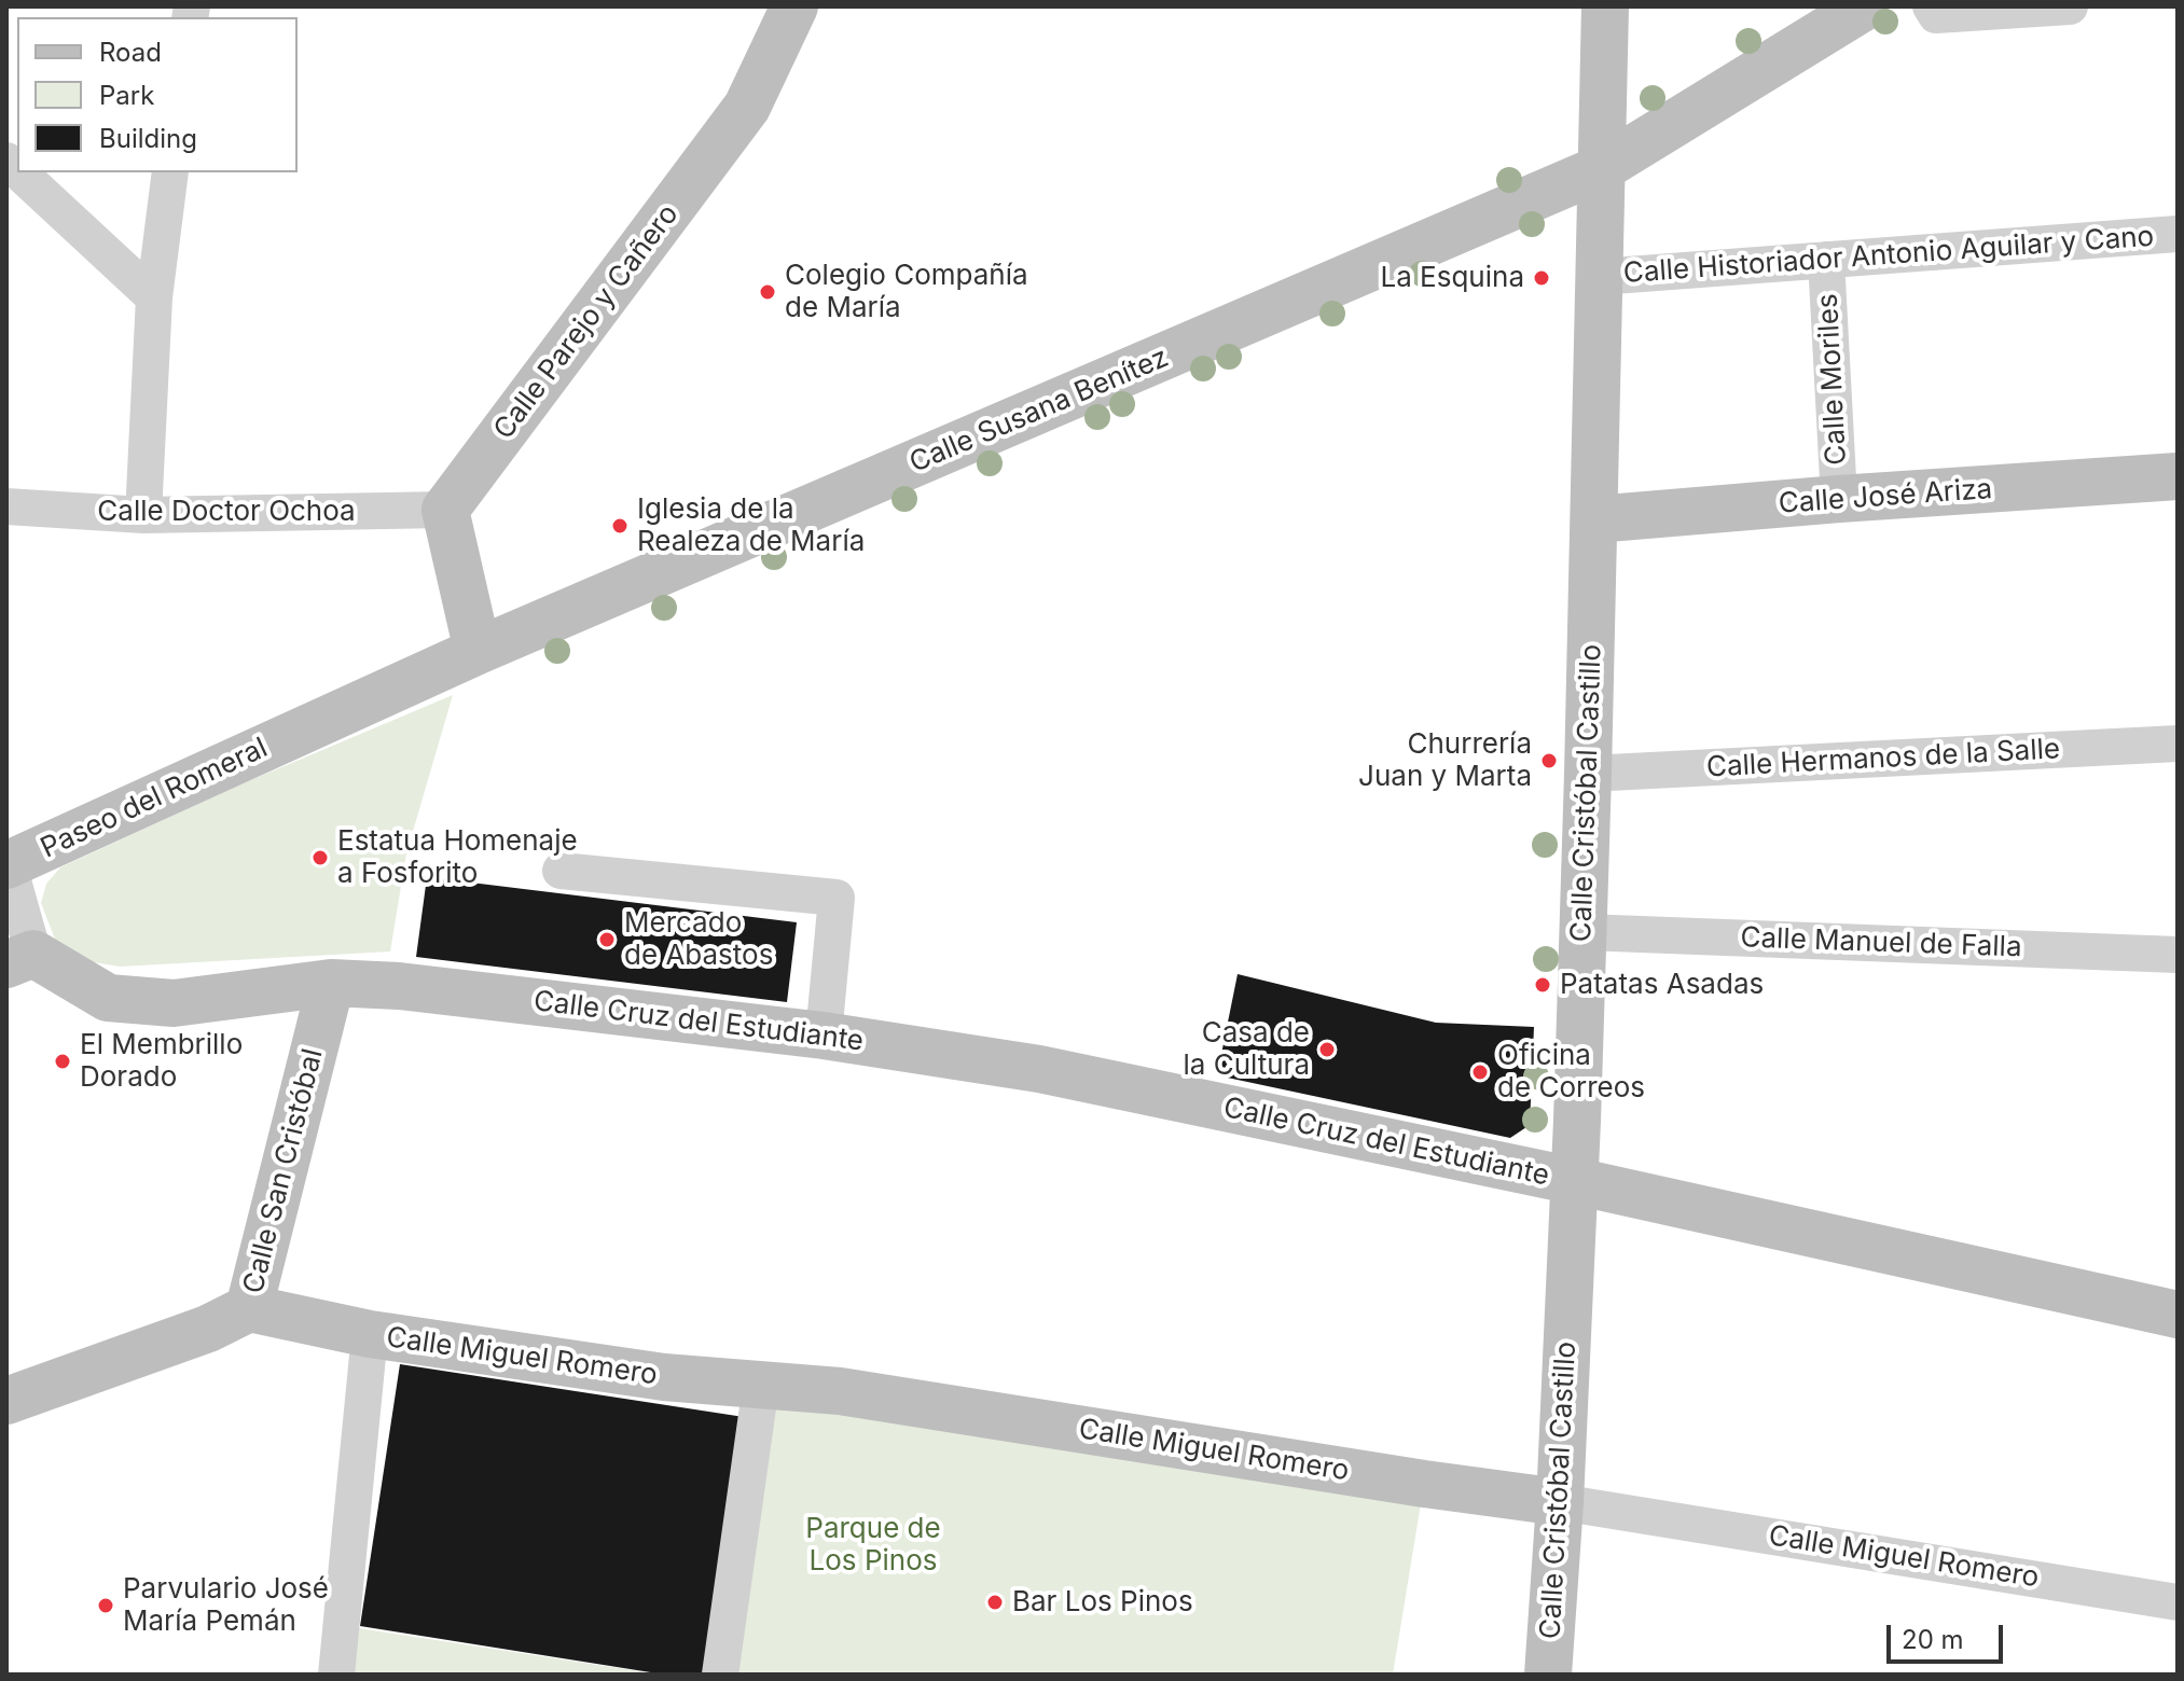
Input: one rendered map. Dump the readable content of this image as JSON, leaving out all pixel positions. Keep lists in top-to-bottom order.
{
  "streets": {
    "street": [
      "Calle Historiador Antonio Aguilar y Cano",
      "Calle Parejo y Cañero",
      "Calle Moriles",
      "Calle Susana Benítez",
      "Calle José Ariza",
      "Calle Doctor Ochoa",
      "Calle Hermanos de la Salle",
      "Calle Cristóbal Castillo",
      "Paseo del Romeral",
      "Calle Manuel de Falla",
      "Calle Cruz del Estudiante",
      "Calle San Cristóbal",
      "Calle Miguel Romero"
    ]
  },
  "crossings": [
    ["Calle Historiador Antonio Aguilar y Cano", "Calle Moriles"],
    ["Calle Historiador Antonio Aguilar y Cano", "Calle Cristóbal Castillo"],
    ["Calle Parejo y Cañero", "Calle Doctor Ochoa"],
    ["Calle Moriles", "Calle José Ariza"],
    ["Calle Susana Benítez", "Calle Cristóbal Castillo"],
    ["Calle Susana Benítez", "Paseo del Romeral"],
    ["Calle José Ariza", "Calle Cristóbal Castillo"],
    ["Calle Hermanos de la Salle", "Calle Cristóbal Castillo"],
    ["Calle Cristóbal Castillo", "Calle Manuel de Falla"],
    ["Calle Cristóbal Castillo", "Calle Cruz del Estudiante"],
    ["Calle Cristóbal Castillo", "Calle Miguel Romero"],
    ["Paseo del Romeral", "Calle Cruz del Estudiante"],
    ["Paseo del Romeral", "Calle San Cristóbal"],
    ["Calle Cruz del Estudiante", "Calle San Cristóbal"],
    ["Calle San Cristóbal", "Calle Miguel Romero"]
  ],
  "parks": ["Parque de Los Pinos"],
  "places": [
    "La Esquina",
    "Colegio Compañía de María",
    "Iglesia de la Realeza de María",
    "Churrería Juan y Marta",
    "Estatua Homenaje a Fosforito",
    "Mercado de Abastos",
    "Patatas Asadas",
    "Casa de la Cultura",
    "El Membrillo Dorado",
    "Oficina de Correos",
    "Bar Los Pinos",
    "Parvulario José María Pemán"
  ],
  "legend": ["Road", "Park", "Building"],
  "scale_bar": "20 m"
}
